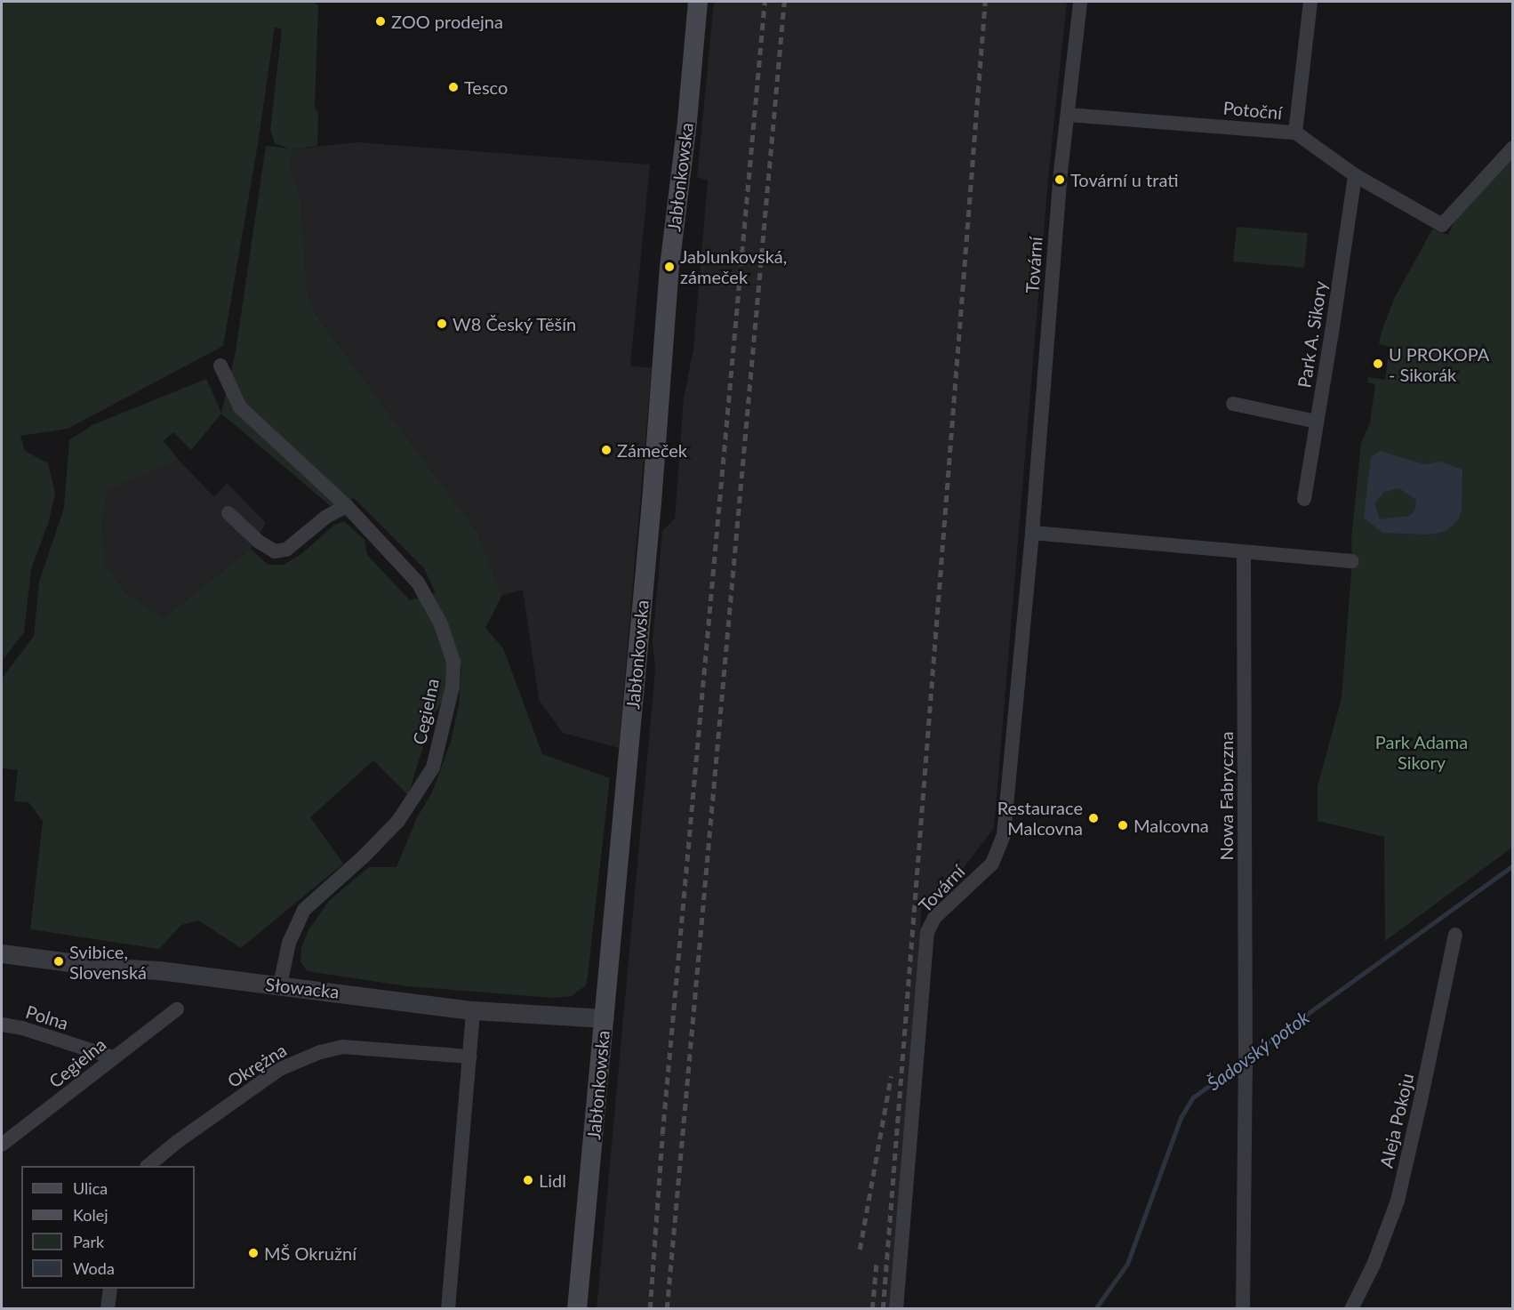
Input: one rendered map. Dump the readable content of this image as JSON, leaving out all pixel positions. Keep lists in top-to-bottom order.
{
  "streets": {
    "main road": ["Jabłonkowska"],
    "street": [
      "Potoční",
      "Tovární",
      "Park A. Sikory",
      "Cegielna",
      "Nowa Fabryczna",
      "Słowacka",
      "Polna",
      "Okrężna",
      "Aleja Pokoju"
    ]
  },
  "crossings": [
    ["Potoční", "Tovární"],
    ["Potoční", "Park A. Sikory"],
    ["Jabłonkowska", "Słowacka"],
    ["Cegielna", "Słowacka"],
    ["Cegielna", "Polna"]
  ],
  "water": ["Šadovský potok"],
  "parks": ["Park Adama Sikory"],
  "places": [
    "ZOO prodejna",
    "Tesco",
    "Tovární u trati",
    "Jablunkovská, zámeček",
    "W8 Český Těšín",
    "U PROKOPA - Sikorák",
    "Zámeček",
    "Restaurace Malcovna",
    "Malcovna",
    "Svibice, Slovenská",
    "Lidl",
    "MŠ Okružní"
  ],
  "legend": [
    "Ulica",
    "Kolej",
    "Park",
    "Woda"
  ]
}
